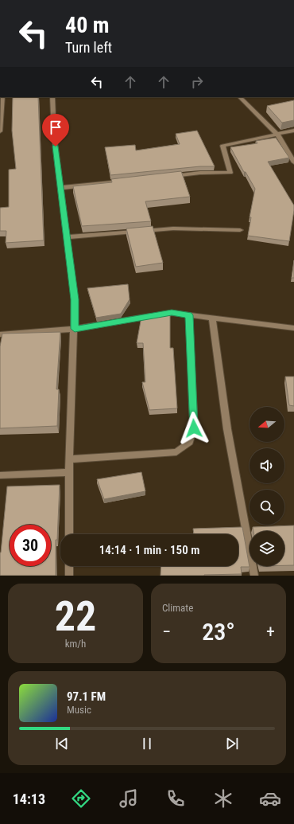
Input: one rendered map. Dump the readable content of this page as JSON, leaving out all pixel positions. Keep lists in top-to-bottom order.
{
  "north": "left",
  "page": {
    "turn": ["40 m", "Turn left"],
    "limit": "30",
    "trip": "14:14 · 1 min · 150 m",
    "tile": [
      ["22", "km/h"],
      "Climate"
    ],
    "heat": ["−", "23°", "+"],
    "song": ["97.1 FM", "Music"],
    "tabs": "14:13"
  }
}
